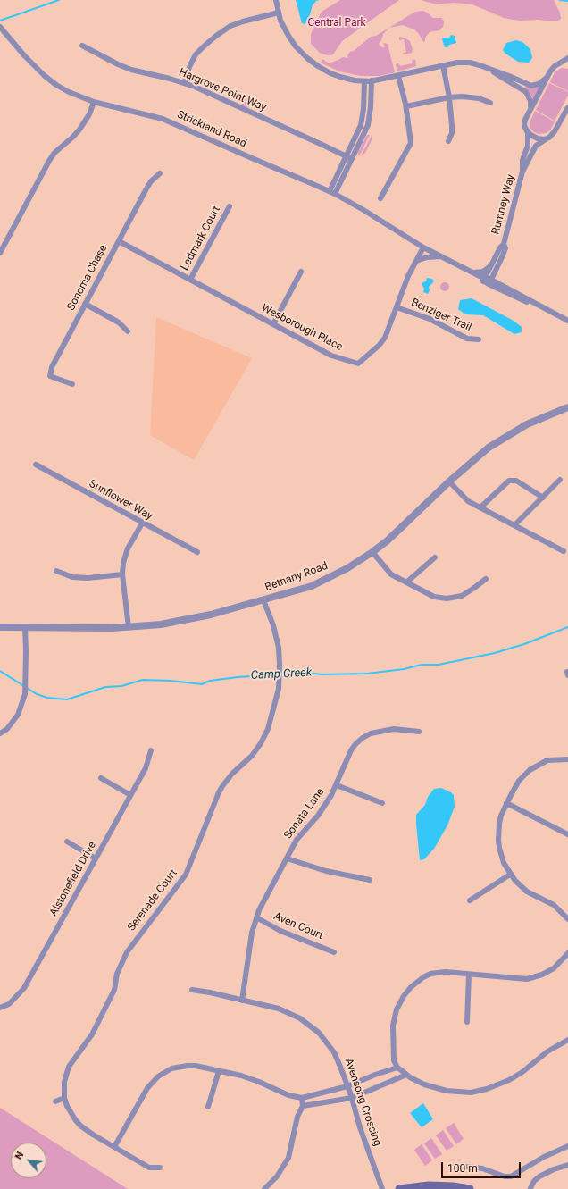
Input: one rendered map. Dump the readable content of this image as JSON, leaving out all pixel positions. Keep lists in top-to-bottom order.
{
  "streets": {
    "street": [
      "Hargrove Point Way",
      "Strickland Road",
      "Rumney Way",
      "Ledmark Court",
      "Sonoma Chase",
      "Benziger Trail",
      "Wesborough Place",
      "Sunflower Way",
      "Bethany Road",
      "Sonata Lane",
      "Alstonefield Drive",
      "Serenade Court",
      "Aven Court",
      "Avensong Crossing"
    ]
  },
  "crossings": [
    ["Strickland Road", "Rumney Way"],
    ["Strickland Road", "Wesborough Place"],
    ["Ledmark Court", "Wesborough Place"],
    ["Sonoma Chase", "Wesborough Place"],
    ["Benziger Trail", "Wesborough Place"],
    ["Bethany Road", "Serenade Court"],
    ["Sonata Lane", "Aven Court"],
    ["Sonata Lane", "Avensong Crossing"]
  ],
  "water": ["Camp Creek"],
  "parks": ["Central Park"],
  "scale_bar": "100 m",
  "north": "top left"
}
